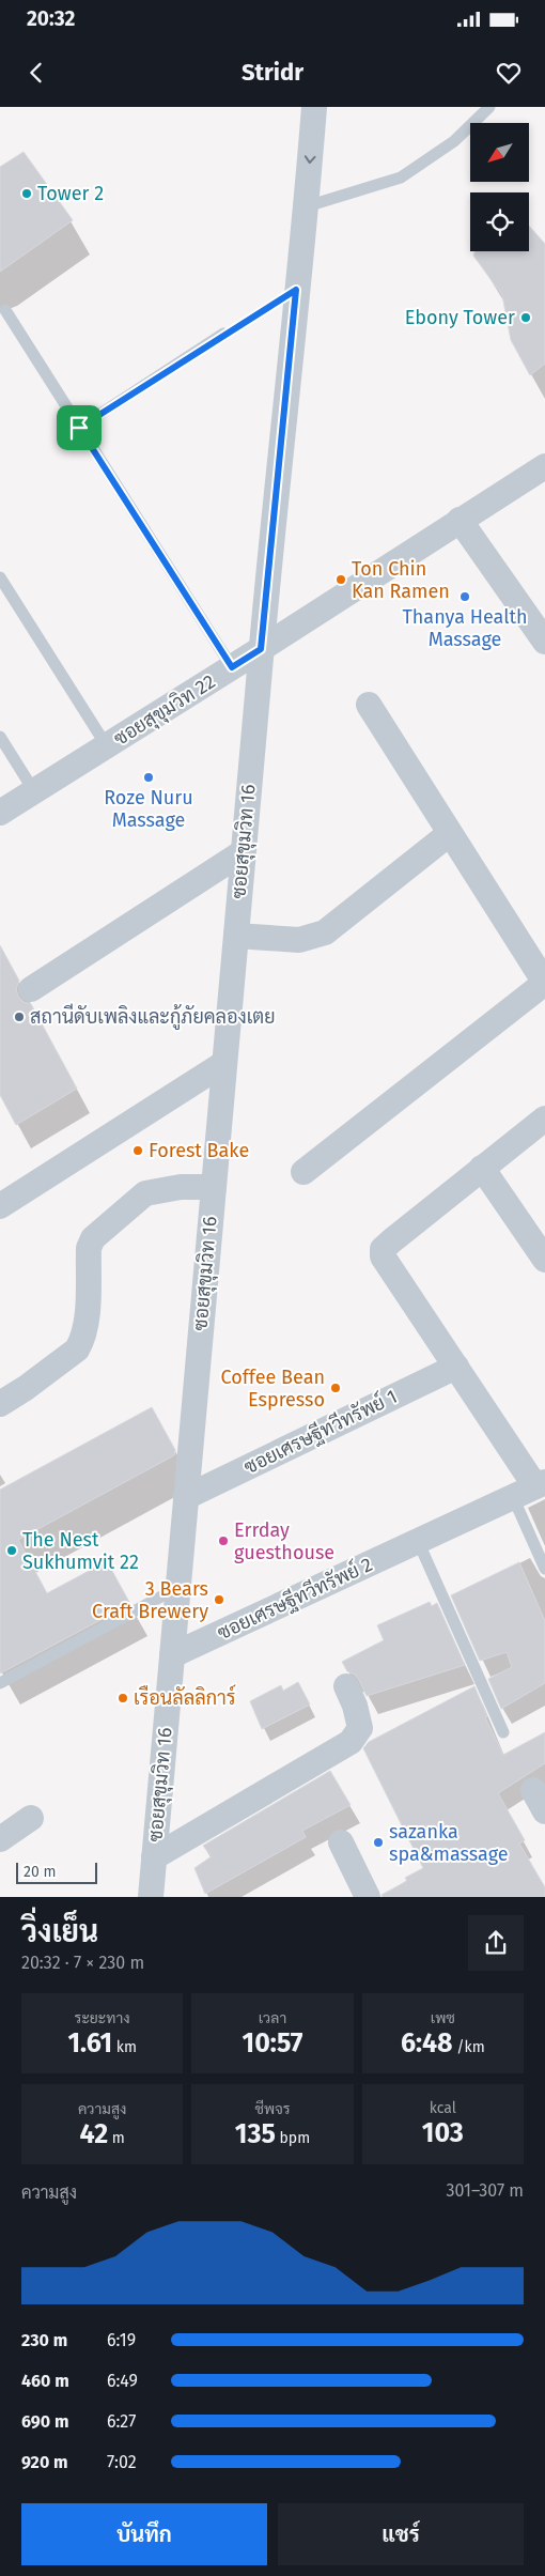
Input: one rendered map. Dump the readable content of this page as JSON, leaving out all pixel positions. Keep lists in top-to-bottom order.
{
  "streets": {
    "street": [
      "ซอยสุขุมวิท 22",
      "ซอยสุขุมวิท 16",
      "ซอยเศรษฐีทวีทรัพย์ 1",
      "ซอยเศรษฐีทวีทรัพย์ 2"
    ]
  },
  "crossings": [
    ["ซอยสุขุมวิท 22", "ซอยสุขุมวิท 16"],
    ["ซอยสุขุมวิท 16", "ซอยเศรษฐีทวีทรัพย์ 1"],
    ["ซอยสุขุมวิท 16", "ซอยเศรษฐีทวีทรัพย์ 2"]
  ],
  "places": [
    "Tower 2",
    "Ebony Tower",
    "Ton Chin Kan Ramen",
    "Thanya Health Massage",
    "Roze Nuru Massage",
    "สถานีดับเพลิงและกู้ภัยคลองเตย",
    "Forest Bake",
    "Coffee Bean Espresso",
    "Errday guesthouse",
    "The Nest Sukhumvit 22",
    "3 Bears Craft Brewery",
    "เรือนลัลลิการ์",
    "sazanka spa&massage"
  ],
  "scale_bar": "20 m",
  "north": "bottom left",
  "page": {
    "status": "20:32",
    "header": "Stridr",
    "scale": "20 m",
    "heading": ["วิ่งเย็น", "20:32 · 7 × 230 m"],
    "stats": [
      ["ระยะทาง", "1.61 km"],
      ["เวลา", "10:57"],
      ["เพซ", "6:48 /km"],
      ["ความสูง", "42 m"],
      ["ชีพจร", "135 bpm"],
      ["kcal", "103"]
    ],
    "chart": ["ความสูง", "301–307 m"],
    "list": [
      {
        "name": "230 m",
        "note": "6:19"
      },
      {
        "name": "460 m",
        "note": "6:49"
      },
      {
        "name": "690 m",
        "note": "6:27"
      },
      {
        "name": "920 m",
        "note": "7:02"
      }
    ],
    "buttons": ["บันทึก", "แชร์"]
  }
}
